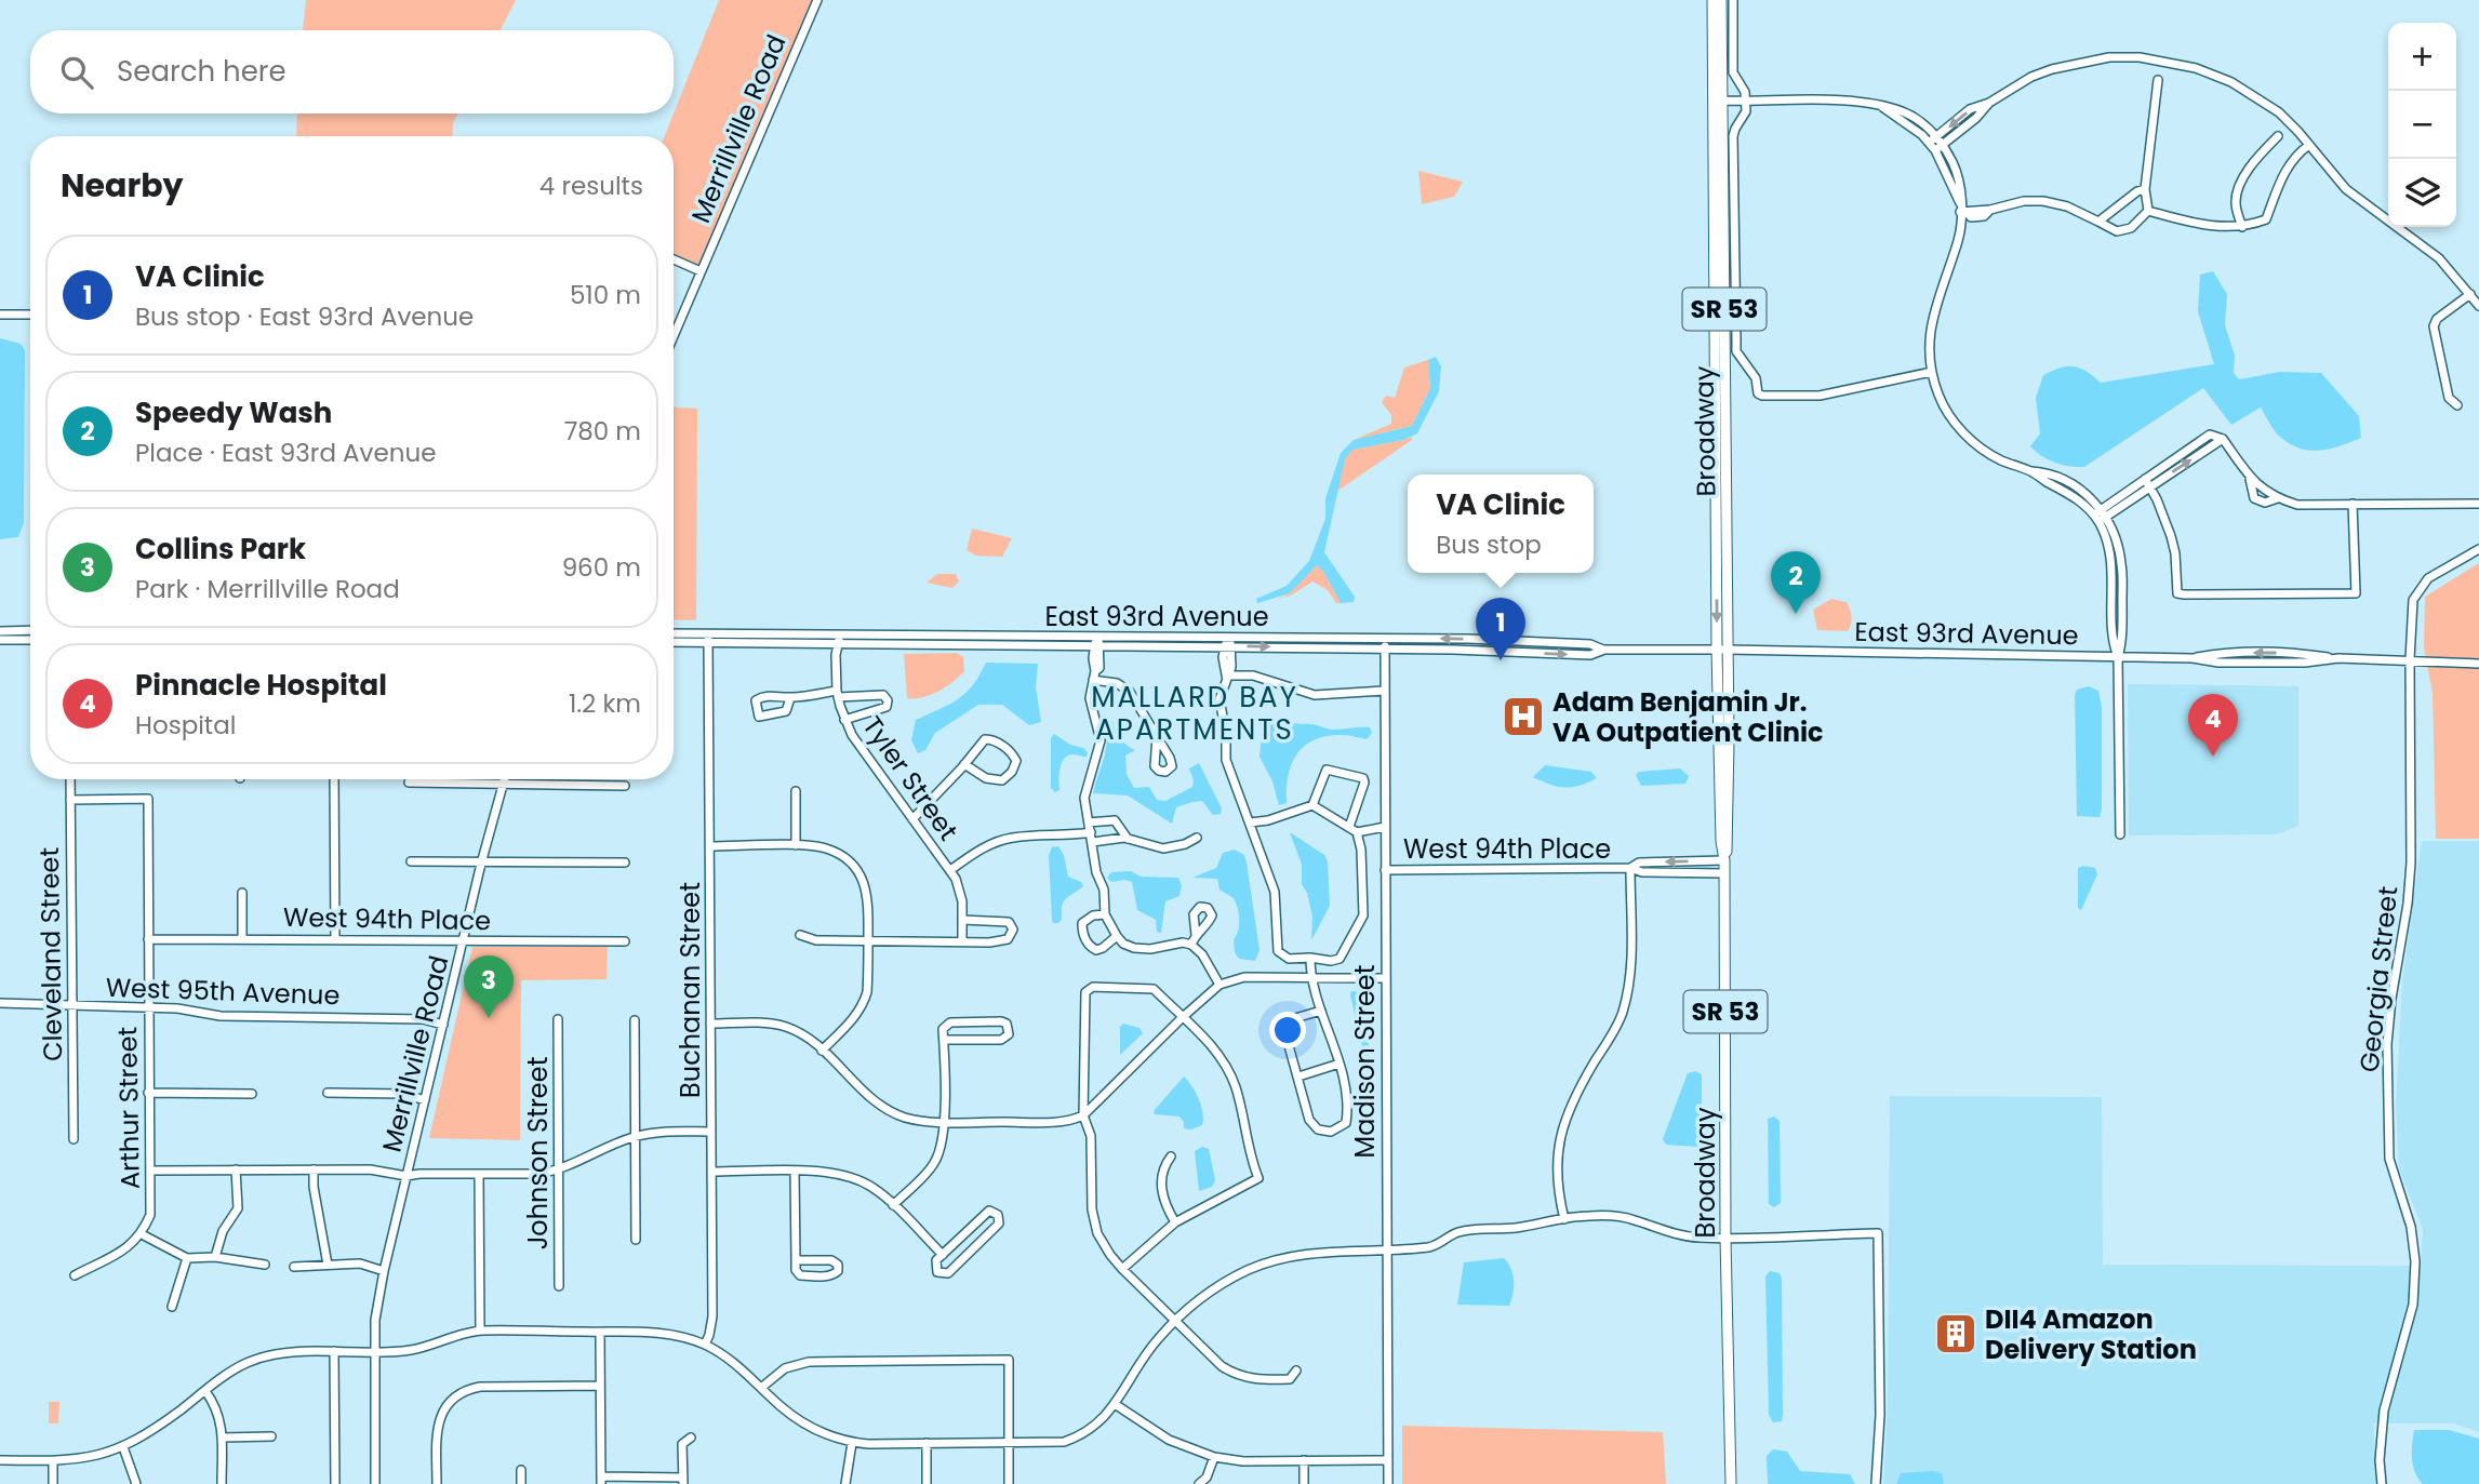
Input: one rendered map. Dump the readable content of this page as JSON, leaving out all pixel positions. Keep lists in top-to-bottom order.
{
  "streets": {
    "main road": ["SR 53", "Broadway"],
    "street": [
      "Merrillville Road",
      "East 93rd Avenue",
      "Tyler Street",
      "West 94th Place",
      "Cleveland Street",
      "Georgia Street",
      "Buchanan Street",
      "West 95th Avenue",
      "Madison Street",
      "Arthur Street",
      "Johnson Street"
    ]
  },
  "crossings": [
    ["Merrillville Road", "West 94th Place"],
    ["Merrillville Road", "West 95th Avenue"],
    ["Broadway", "East 93rd Avenue"],
    ["Broadway", "West 94th Place"],
    ["East 93rd Avenue", "Tyler Street"],
    ["East 93rd Avenue", "Georgia Street"],
    ["East 93rd Avenue", "Buchanan Street"],
    ["East 93rd Avenue", "Madison Street"],
    ["West 94th Place", "Madison Street"],
    ["West 94th Place", "Arthur Street"],
    ["Cleveland Street", "West 95th Avenue"],
    ["Cleveland Street", "Arthur Street"],
    ["West 95th Avenue", "Arthur Street"]
  ],
  "districts": ["MALLARD BAY APARTMENTS"],
  "places": {
    "hospital": ["Adam Benjamin Jr. VA Outpatient Clinic"],
    "building": ["DII4 Amazon Delivery Station"]
  },
  "page": {
    "map_buttons": ["+", "−"],
    "search": "Search here",
    "heading": ["Nearby", "4 results"],
    "list": [
      {
        "mark": "1",
        "name": "VA Clinic",
        "note": "Bus stop · East 93rd Avenue",
        "value": "510 m"
      },
      {
        "mark": "2",
        "name": "Speedy Wash",
        "note": "Place · East 93rd Avenue",
        "value": "780 m"
      },
      {
        "mark": "3",
        "name": "Collins Park",
        "note": "Park · Merrillville Road",
        "value": "960 m"
      },
      {
        "mark": "4",
        "name": "Pinnacle Hospital",
        "note": "Hospital",
        "value": "1.2 km"
      }
    ],
    "popup": ["VA Clinic", "Bus stop"],
    "pins": [
      "2",
      "1",
      "4",
      "3"
    ]
  }
}
